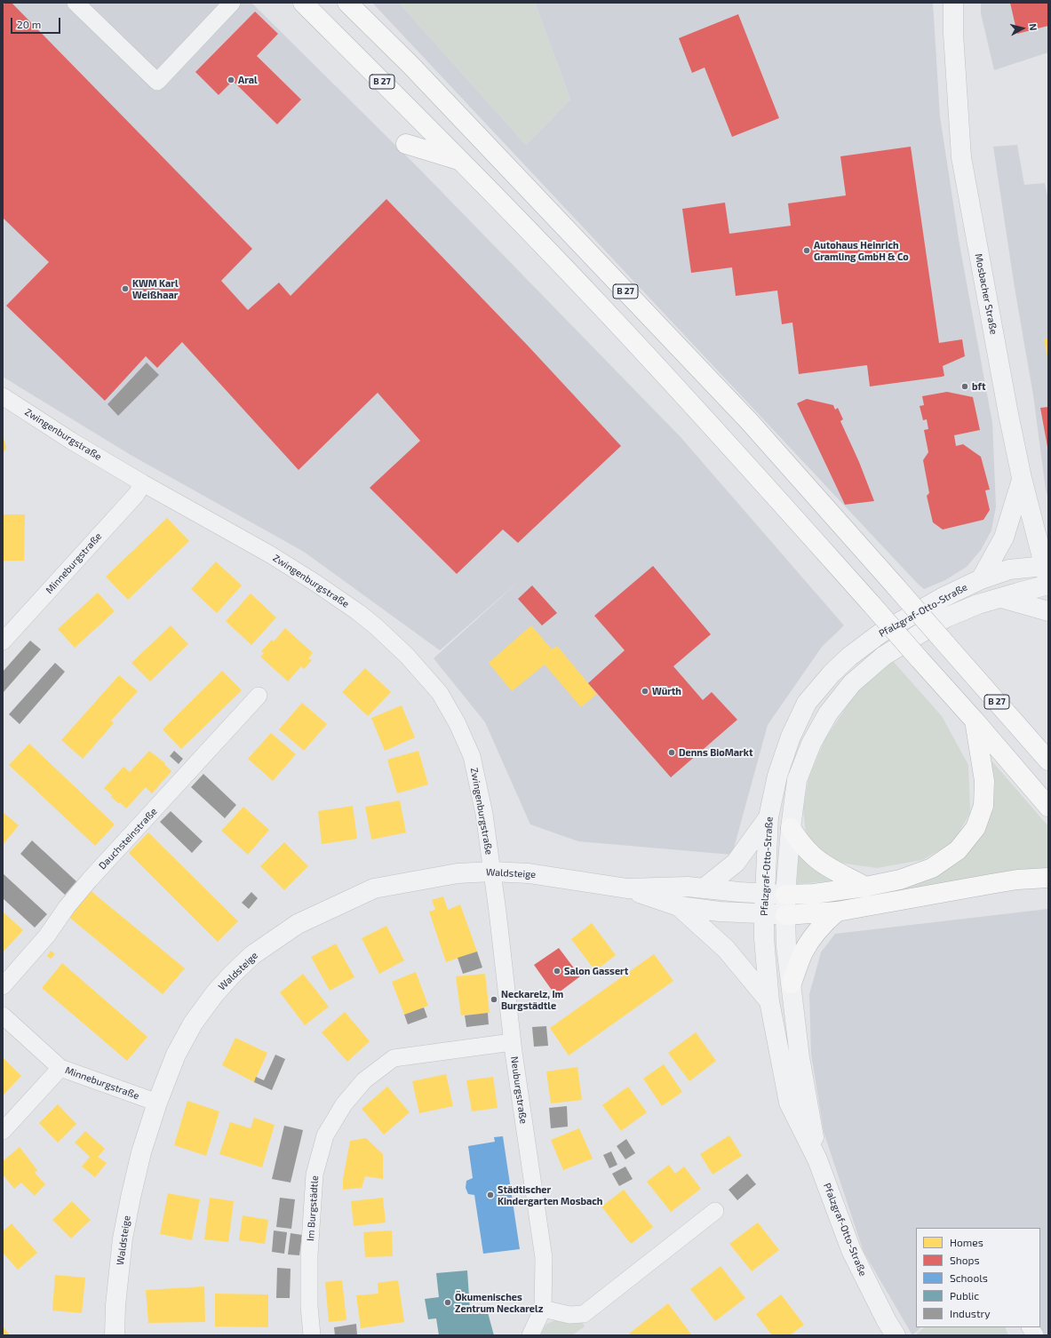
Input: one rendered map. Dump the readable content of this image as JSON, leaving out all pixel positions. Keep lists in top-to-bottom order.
{
  "streets": {
    "highway": ["B 27"],
    "street": [
      "Mosbacher Straße",
      "Zwingenburgstraße",
      "Minneburgstraße",
      "Pfalzgraf-Otto-Straße",
      "Dauchsteinstraße",
      "Waldsteige",
      "Neuburgstraße",
      "Im Burgstädtle"
    ]
  },
  "crossings": [
    ["Mosbacher Straße", "Pfalzgraf-Otto-Straße"],
    ["Zwingenburgstraße", "Minneburgstraße"],
    ["Zwingenburgstraße", "Waldsteige"],
    ["Zwingenburgstraße", "Neuburgstraße"],
    ["Minneburgstraße", "Waldsteige"],
    ["Pfalzgraf-Otto-Straße", "Waldsteige"],
    ["Waldsteige", "Neuburgstraße"],
    ["Neuburgstraße", "Im Burgstädtle"]
  ],
  "places": [
    "Aral",
    "Autohaus Heinrich Gramling GmbH & Co",
    "KWM Karl Weißhaar",
    "bft",
    "Würth",
    "Denns BioMarkt",
    "Salon Gassert",
    "Neckarelz, Im Burgstädtle",
    "Städtischer Kindergarten Mosbach",
    "Ökumenisches Zentrum Neckarelz"
  ],
  "legend": [
    "Homes",
    "Shops",
    "Schools",
    "Public",
    "Industry"
  ],
  "scale_bar": "20 m",
  "north": "right"
}
